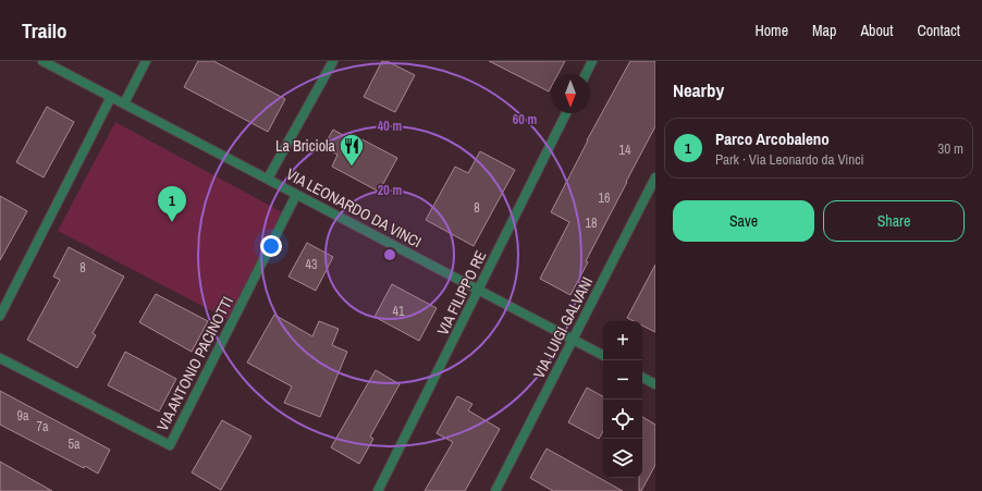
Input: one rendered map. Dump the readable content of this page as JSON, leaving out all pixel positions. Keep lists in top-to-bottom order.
{
  "streets": {
    "street": [
      "VIA LEONARDO DA VINCI",
      "VIA FILIPPO RE",
      "VIA LUIGI GALVANI",
      "VIA ANTONIO PACINOTTI"
    ]
  },
  "crossings": [
    ["VIA LEONARDO DA VINCI", "VIA FILIPPO RE"],
    ["VIA LEONARDO DA VINCI", "VIA LUIGI GALVANI"],
    ["VIA LEONARDO DA VINCI", "VIA ANTONIO PACINOTTI"]
  ],
  "places": {
    "restaurant": ["La Briciola"]
  },
  "house_numbers": [
    "14",
    "16",
    "8",
    "18",
    "43",
    "8",
    "41",
    "9a",
    "7a",
    "5a"
  ],
  "north": "bottom",
  "page": {
    "header": "Trailo",
    "nav": [
      "Home",
      "Map",
      "About",
      "Contact"
    ],
    "heading": "Nearby",
    "list": [
      {
        "mark": "1",
        "name": "Parco Arcobaleno",
        "note": "Park · Via Leonardo da Vinci",
        "value": "30 m"
      }
    ],
    "pins": "1",
    "buttons": ["Save", "Share"],
    "map_buttons": ["+", "−"]
  },
  "rings": ["60 m", "40 m", "20 m"]
}
